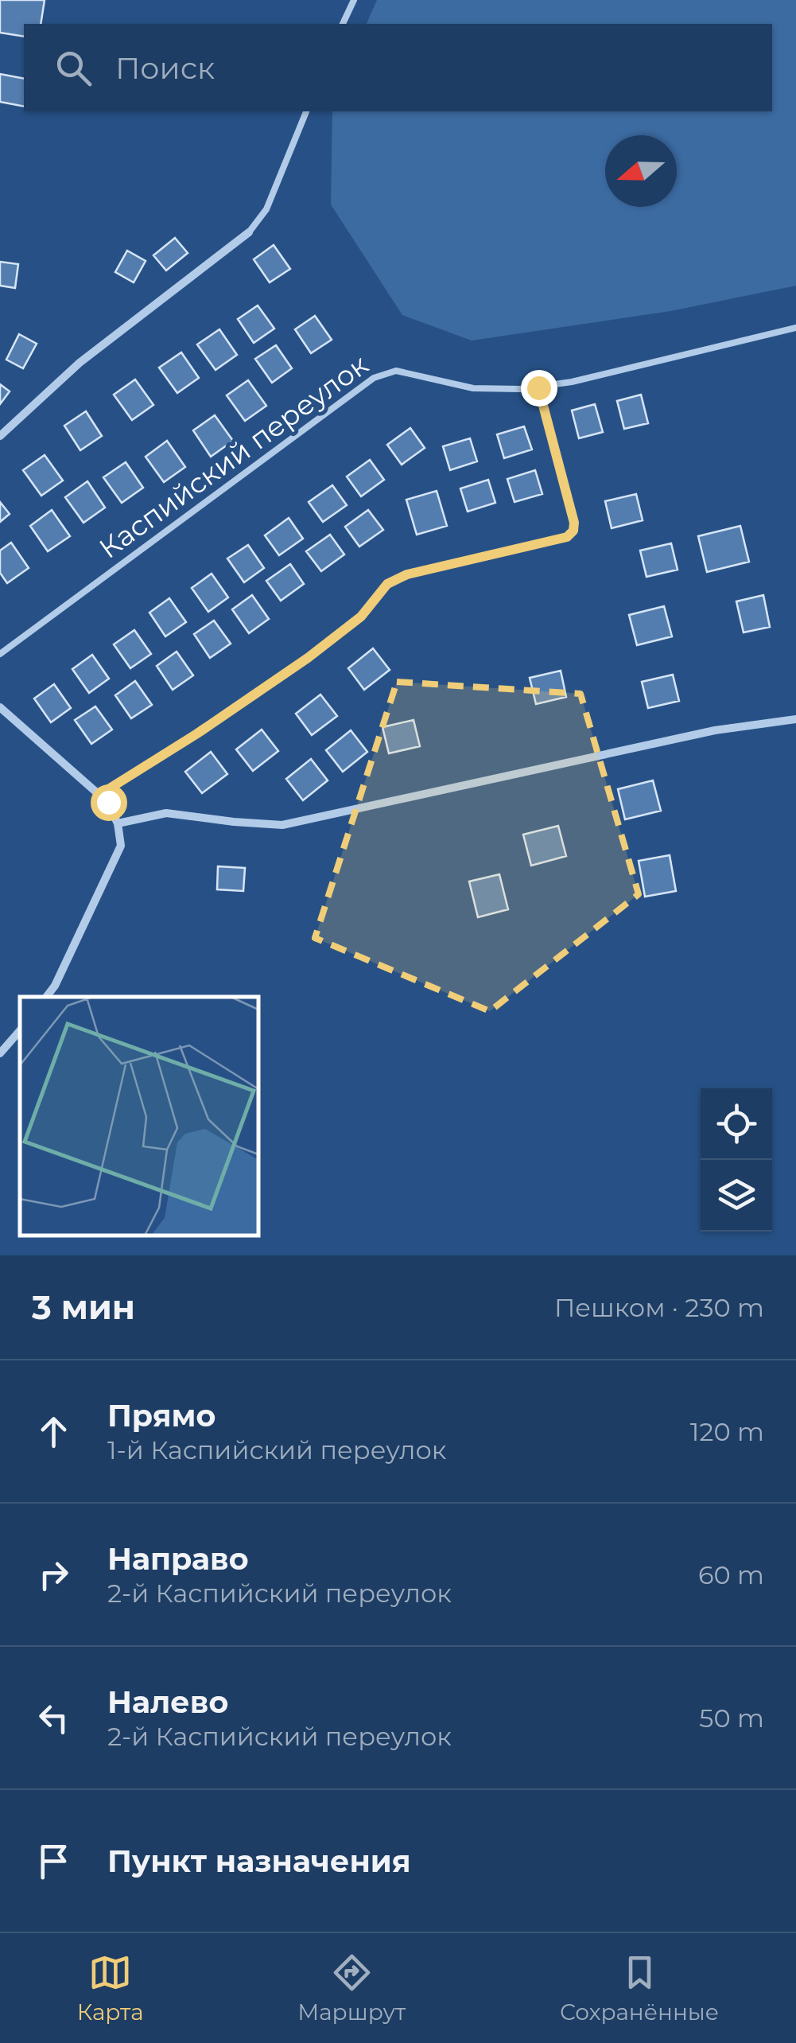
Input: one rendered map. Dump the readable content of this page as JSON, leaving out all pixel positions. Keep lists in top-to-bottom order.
{
  "streets": {
    "lane": ["Каспийский переулок"]
  },
  "north": "left",
  "page": {
    "search": "Поиск",
    "heading": ["3 мин", "Пешком · 230 m"],
    "list": [
      ["Прямо", "1-й Каспийский переулок", "120 m"],
      ["Направо", "2-й Каспийский переулок", "60 m"],
      ["Налево", "2-й Каспийский переулок", "50 m"],
      "Пункт назначения"
    ],
    "nav": ["Карта", "Маршрут", "Сохранённые"]
  }
}
